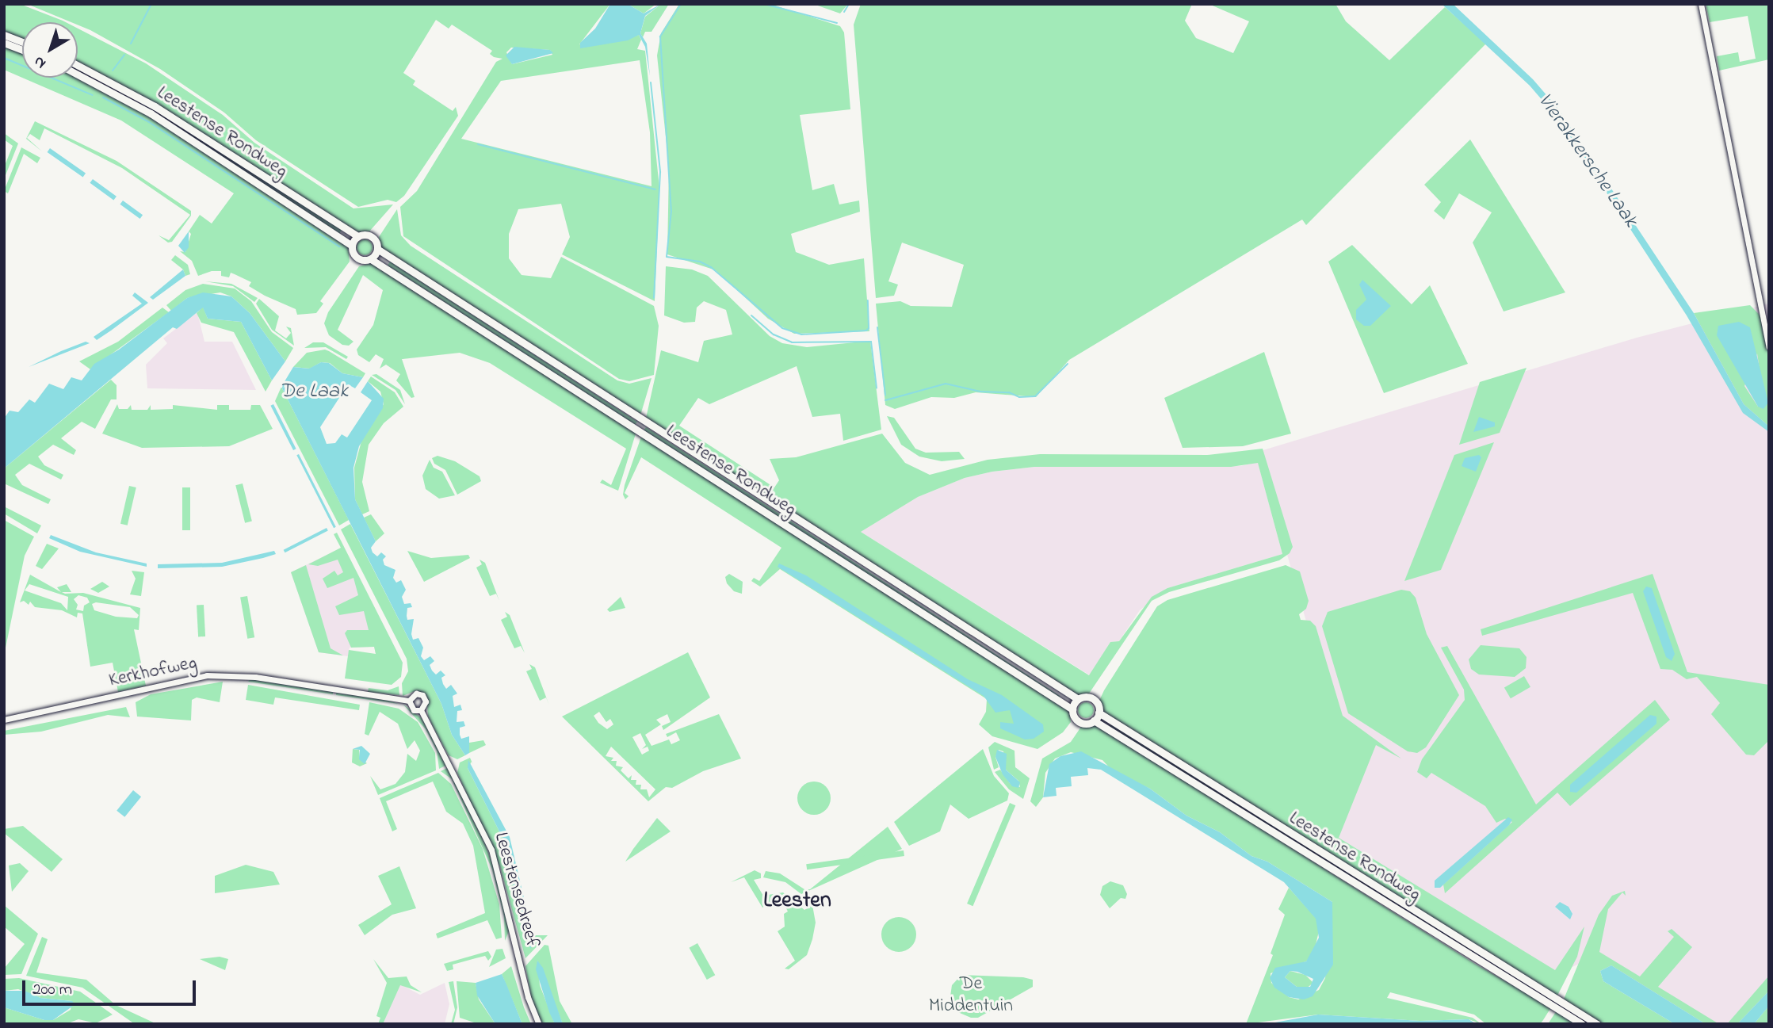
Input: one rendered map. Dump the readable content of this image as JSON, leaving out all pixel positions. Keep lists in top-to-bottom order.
{
  "streets": {
    "main road": ["Leestense Rondweg"],
    "street": ["Kerkhofweg", "Leestensedreef"]
  },
  "crossings": [
    ["Kerkhofweg", "Leestensedreef"]
  ],
  "districts": ["Leesten"],
  "water": ["Vierakkersche Laak", "De Laak"],
  "parks": ["De Middentuin"],
  "scale_bar": "200 m",
  "north": "bottom left"
}
